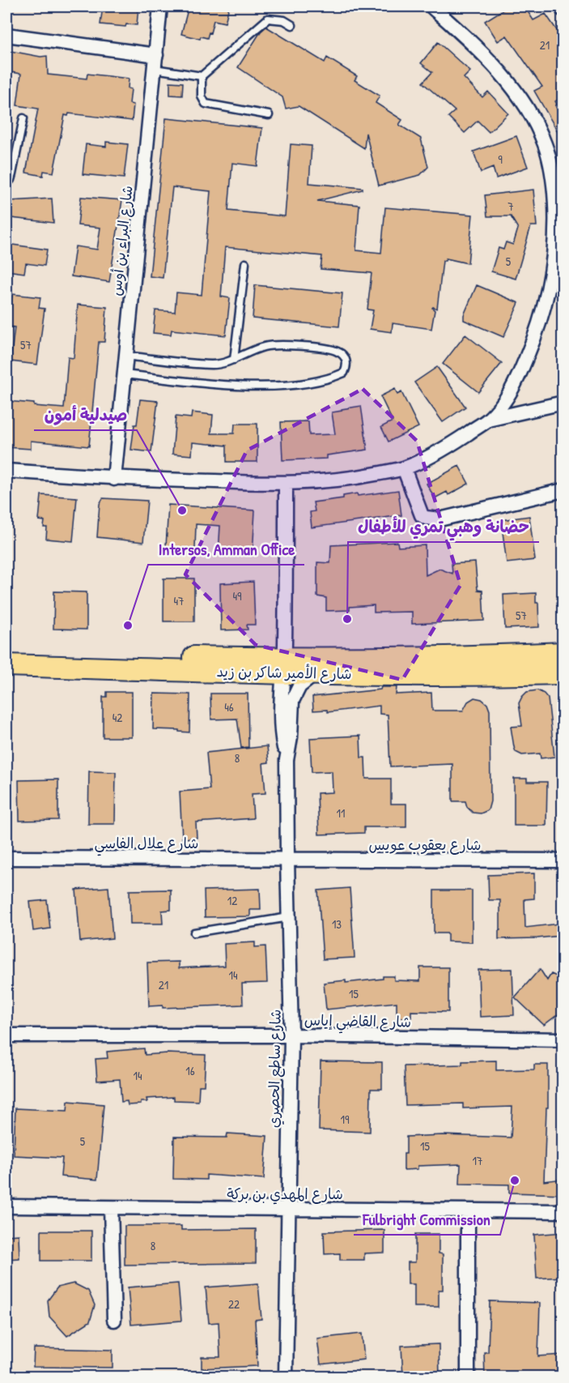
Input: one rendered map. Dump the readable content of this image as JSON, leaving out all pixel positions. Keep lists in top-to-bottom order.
{
  "streets": {
    "main road": ["شارع الأمير شاكر بن زيد"],
    "street": [
      "شارع البراء بن أوس",
      "شارع علال الفاسي",
      "شارع يعقوب عويس",
      "شارع القاضي إياس",
      "شارع ساطع الحصري",
      "شارع المهدي بن بركة"
    ]
  },
  "crossings": [
    ["شارع الأمير شاكر بن زيد", "شارع ساطع الحصري"],
    ["شارع علال الفاسي", "شارع يعقوب عويس"],
    ["شارع علال الفاسي", "شارع ساطع الحصري"],
    ["شارع يعقوب عويس", "شارع ساطع الحصري"],
    ["شارع القاضي إياس", "شارع ساطع الحصري"],
    ["شارع ساطع الحصري", "شارع المهدي بن بركة"]
  ],
  "places": [
    "صيدلية أمون",
    "حضانة وهبي تمري للأطفال",
    "Intersos, Amman Office",
    "Fulbright Commission"
  ],
  "house_numbers": [
    "21",
    "9",
    "7",
    "5",
    "57",
    "49",
    "47",
    "57",
    "46",
    "42",
    "8",
    "11",
    "12",
    "13",
    "14",
    "21",
    "15",
    "16",
    "14",
    "19",
    "5",
    "15",
    "17",
    "8",
    "22"
  ]
}
